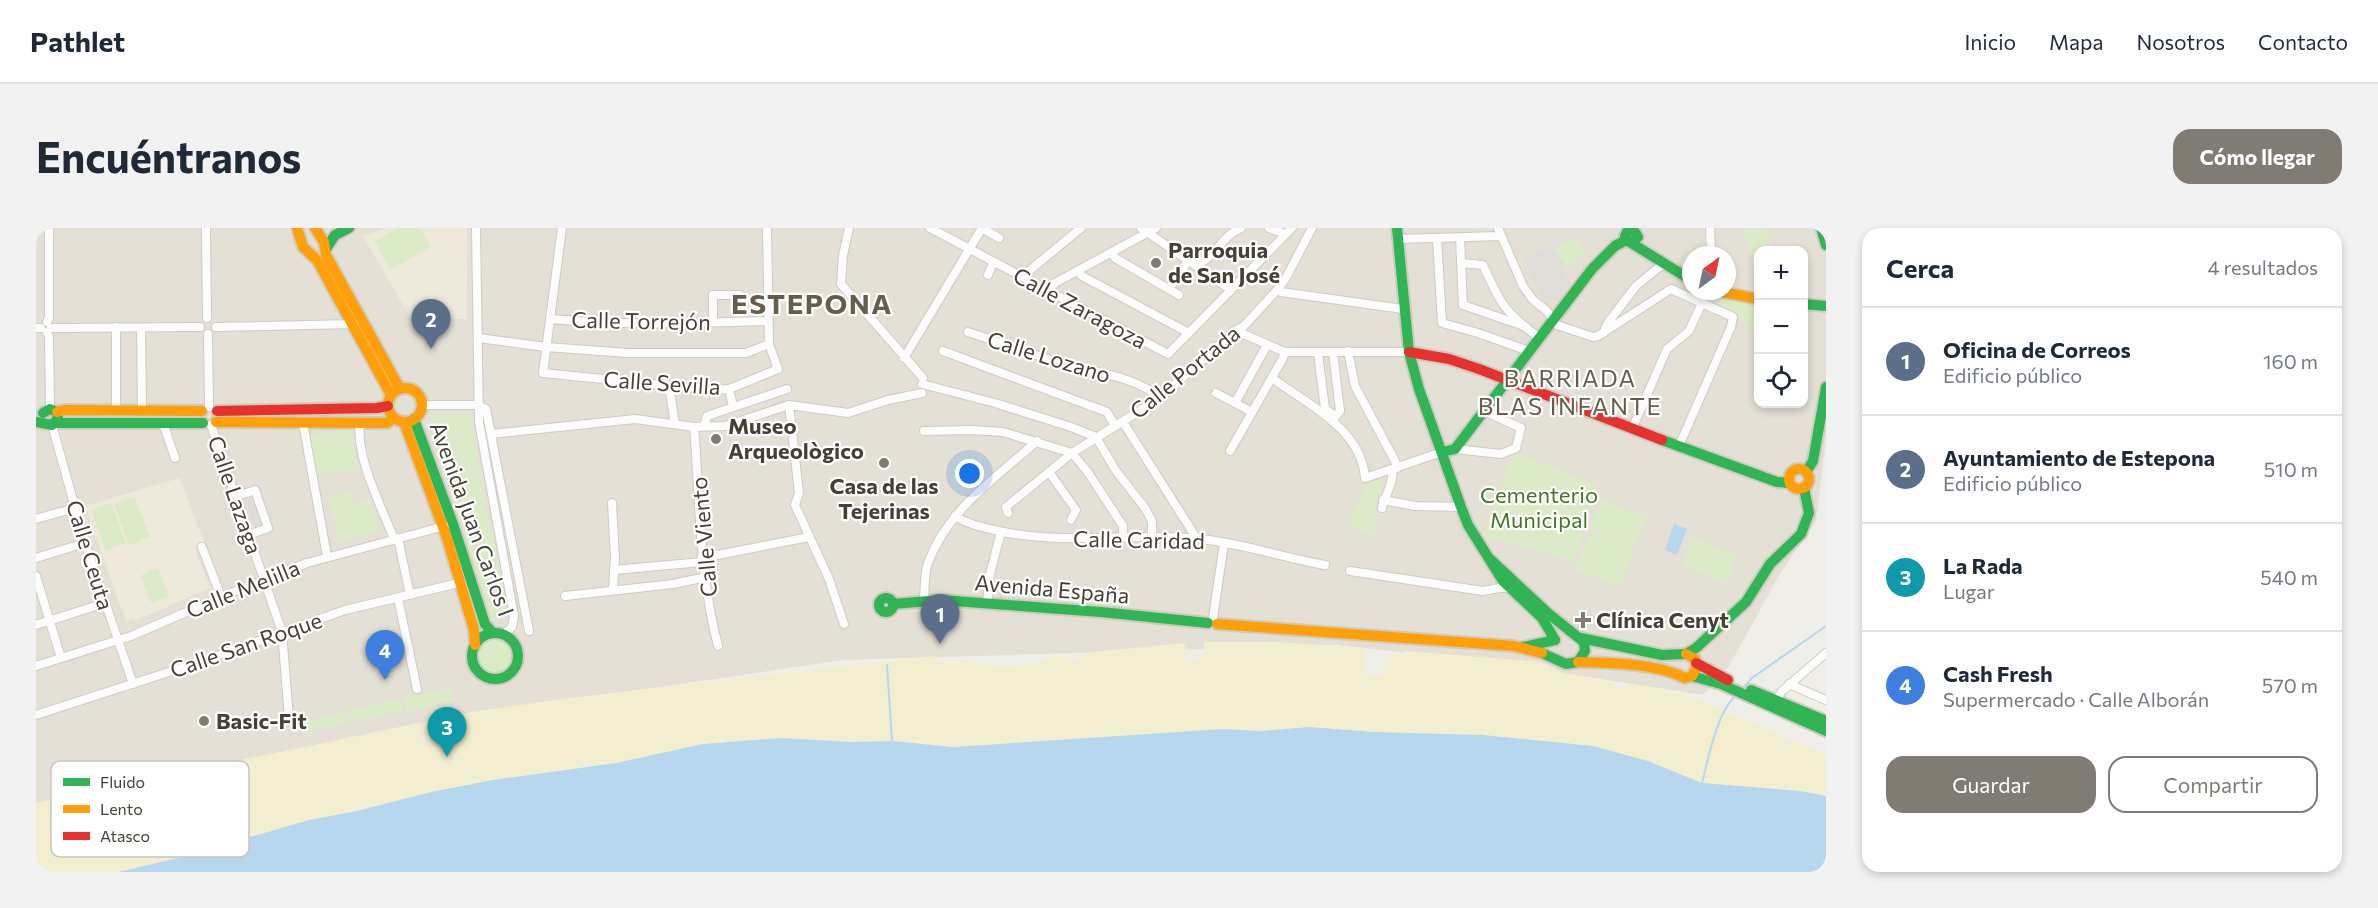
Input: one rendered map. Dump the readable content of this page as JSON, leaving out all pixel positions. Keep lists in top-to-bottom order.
{
  "streets": {
    "street": [
      "Calle Zaragoza",
      "Calle Torrejón",
      "Calle Lozano",
      "Calle Portada",
      "Calle Sevilla",
      "Calle Lazaga",
      "Avenida Juan Carlos I",
      "Calle Viento",
      "Calle Caridad",
      "Calle Ceuta",
      "Calle Melilla",
      "Avenida España",
      "Calle San Roque"
    ]
  },
  "crossings": [
    ["Calle Lozano", "Calle Portada"],
    ["Calle Lazaga", "Calle Melilla"],
    ["Calle Lazaga", "Calle San Roque"],
    ["Avenida Juan Carlos I", "Calle Melilla"],
    ["Avenida Juan Carlos I", "Calle San Roque"],
    ["Calle Ceuta", "Calle Melilla"],
    ["Calle Ceuta", "Calle San Roque"]
  ],
  "districts": ["ESTEPONA", "BARRIADA BLAS INFANTE"],
  "parks": ["Cementerio Municipal"],
  "places": {
    "other": [
      "Parroquia de San José",
      "Museo Arqueològico",
      "Casa de las Tejerinas",
      "Basic-Fit"
    ],
    "health": ["Clínica Cenyt"]
  },
  "legend": ["Fluido", "Lento", "Atasco"],
  "north": "top right",
  "page": {
    "header": "Pathlet",
    "nav": [
      "Inicio",
      "Mapa",
      "Nosotros",
      "Contacto"
    ],
    "buttons": [
      "Cómo llegar",
      ["Guardar", "Compartir"]
    ],
    "title": "Encuéntranos",
    "heading": ["Cerca", "4 resultados"],
    "map_buttons": ["+", "−"],
    "pins": [
      "2",
      "1",
      "4",
      "3"
    ],
    "list": [
      {
        "mark": "1",
        "name": "Oficina de Correos",
        "note": "Edificio público",
        "value": "160 m"
      },
      {
        "mark": "2",
        "name": "Ayuntamiento de Estepona",
        "note": "Edificio público",
        "value": "510 m"
      },
      {
        "mark": "3",
        "name": "La Rada",
        "note": "Lugar",
        "value": "540 m"
      },
      {
        "mark": "4",
        "name": "Cash Fresh",
        "note": "Supermercado · Calle Alborán",
        "value": "570 m"
      }
    ]
  }
}
